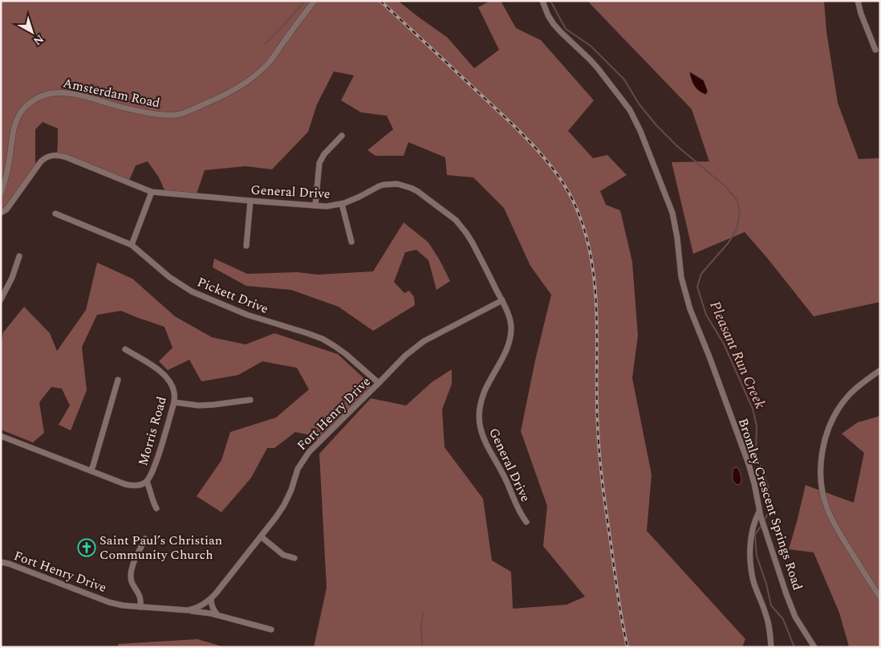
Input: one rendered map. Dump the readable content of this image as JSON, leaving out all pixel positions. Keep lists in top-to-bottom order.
{
  "streets": {
    "street": [
      "Amsterdam Road",
      "General Drive",
      "Pickett Drive",
      "Fort Henry Drive",
      "Morris Road",
      "Bromley Crescent Springs Road"
    ]
  },
  "crossings": [
    ["General Drive", "Fort Henry Drive"],
    ["Pickett Drive", "Fort Henry Drive"]
  ],
  "water": ["Pleasant Run Creek"],
  "places": {
    "church": ["Saint Paul’s Christian Community Church"]
  },
  "north": "bottom right"
}
